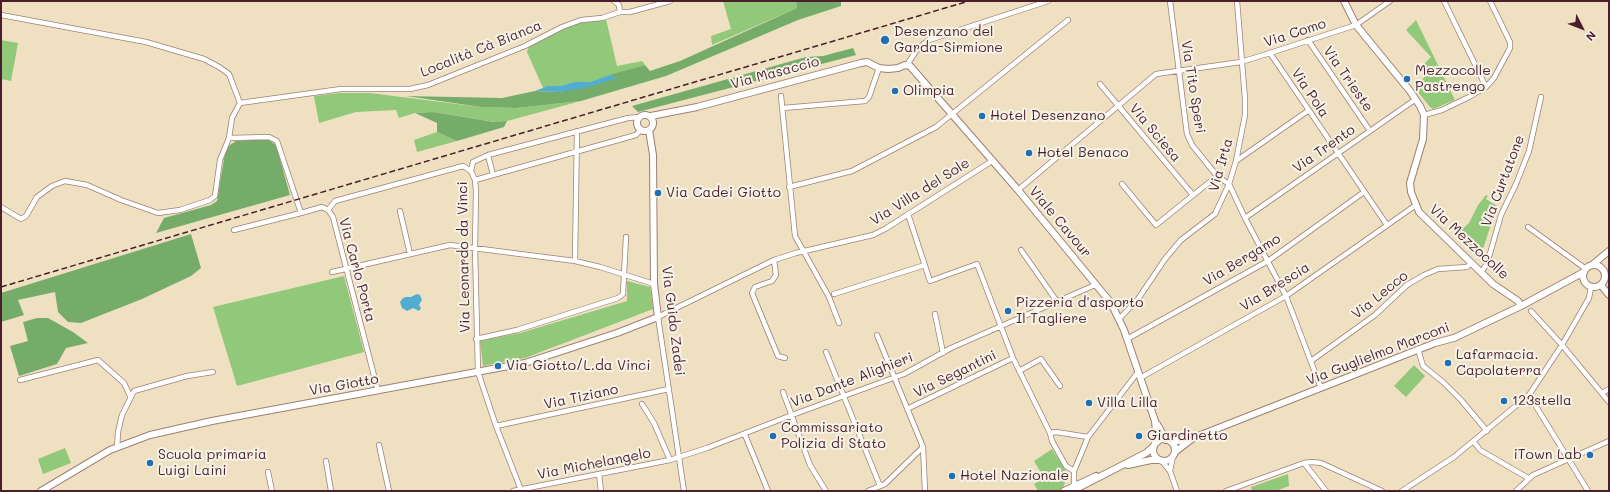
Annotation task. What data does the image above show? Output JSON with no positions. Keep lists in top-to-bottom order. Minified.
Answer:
{"streets":{"street":["Via Como","Località Cà Bianca","Via Masaccio","Via Trieste","Via Tito Speri","Via Pola","Via Sciesa","Via Trento","Via Irta","Via Curtatone","Via Villa del Sole","Viale Cavour","Via Mezzocolle","Via Leonardo da Vinci","Via Bergamo","Via Carlo Porta","Via Brescia","Via Lecco","Via Guido Zadei","Via Guglielmo Marconi","Via Segantini","Via Dante Alighieri","Via Giotto","Via Tiziano","Via Michelangelo"]},"crossings":[["Via Como","Via Trieste"],["Via Como","Via Tito Speri"],["Via Como","Via Pola"],["Via Como","Via Sciesa"],["Via Como","Via Irta"],["Via Como","Viale Cavour"],["Via Masaccio","Viale Cavour"],["Via Masaccio","Via Guido Zadei"],["Via Trieste","Via Trento"],["Via Tito Speri","Via Irta"],["Via Pola","Via Trento"],["Via Pola","Via Bergamo"],["Via Pola","Via Brescia"],["Via Irta","Viale Cavour"],["Via Curtatone","Via Mezzocolle"],["Via Villa del Sole","Viale Cavour"],["Via Villa del Sole","Via Guido Zadei"],["Via Villa del Sole","Via Giotto"],["Viale Cavour","Via Bergamo"],["Viale Cavour","Via Brescia"],["Viale Cavour","Via Guglielmo Marconi"],["Viale Cavour","Via Dante Alighieri"],["Via Mezzocolle","Via Brescia"],["Via Mezzocolle","Via Lecco"],["Via Mezzocolle","Via Guglielmo Marconi"],["Via Leonardo da Vinci","Via Carlo Porta"],["Via Leonardo da Vinci","Via Giotto"],["Via Leonardo da Vinci","Via Tiziano"],["Via Leonardo da Vinci","Via Michelangelo"],["Via Carlo Porta","Via Giotto"],["Via Guido Zadei","Via Dante Alighieri"],["Via Guido Zadei","Via Giotto"],["Via Guido Zadei","Via Tiziano"],["Via Guido Zadei","Via Michelangelo"],["Via Dante Alighieri","Via Michelangelo"]],"places":["Desenzano del Garda-Sirmione","Mezzocolle Pastrengo","Olimpia","Hotel Desenzano","Hotel Benaco","Via Cadei Giotto","Pizzeria d'asporto Il Tagliere","Lafarmacia. Capolaterra","Via Giotto/L.da Vinci","123stella","Villa Lilla","Commissariato Polizia di Stato","Giardinetto","iTown Lab","Scuola primaria Luigi Laini","Hotel Nazionale"],"north":"bottom right"}
